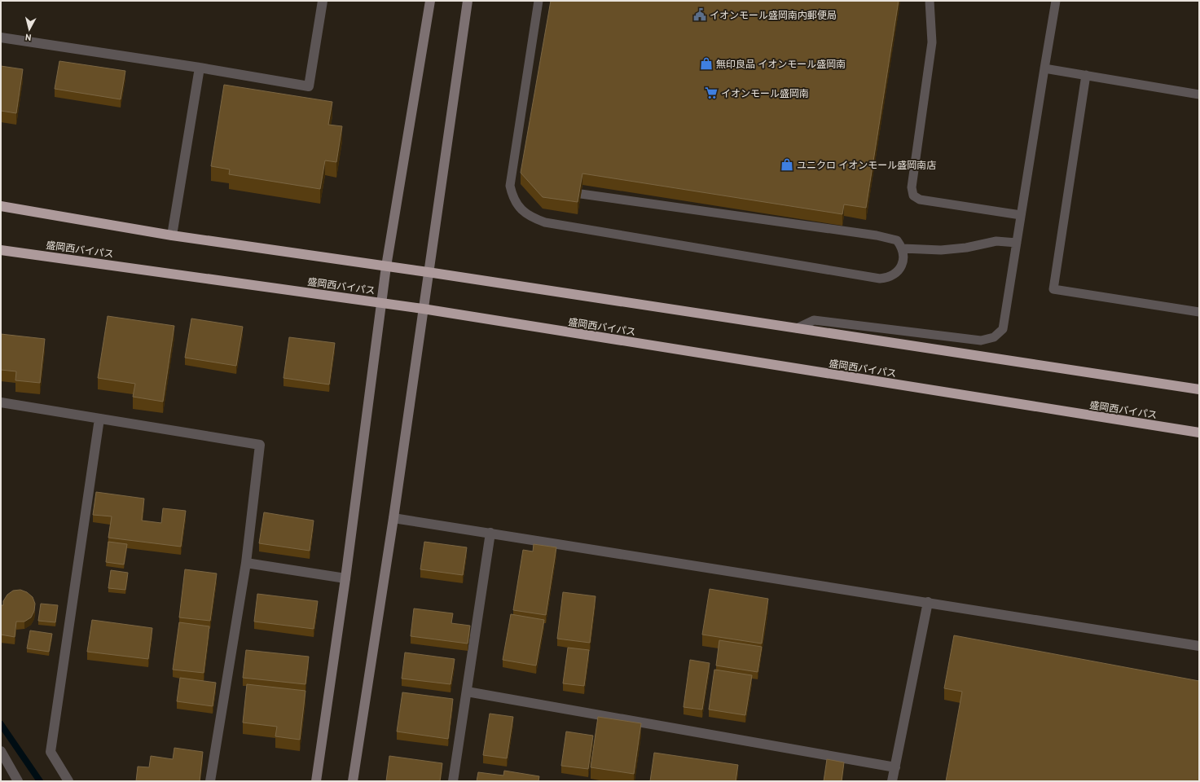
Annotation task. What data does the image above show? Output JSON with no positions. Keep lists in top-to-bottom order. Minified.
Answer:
{"streets":{"highway":["盛岡西バイパス"]},"places":{"public building":["イオンモール盛岡南内郵便局"],"shop":["無印良品 イオンモール盛岡南","ユニクロ イオンモール盛岡南店"],"supermarket":["イオンモール盛岡南"]},"north":"bottom"}
